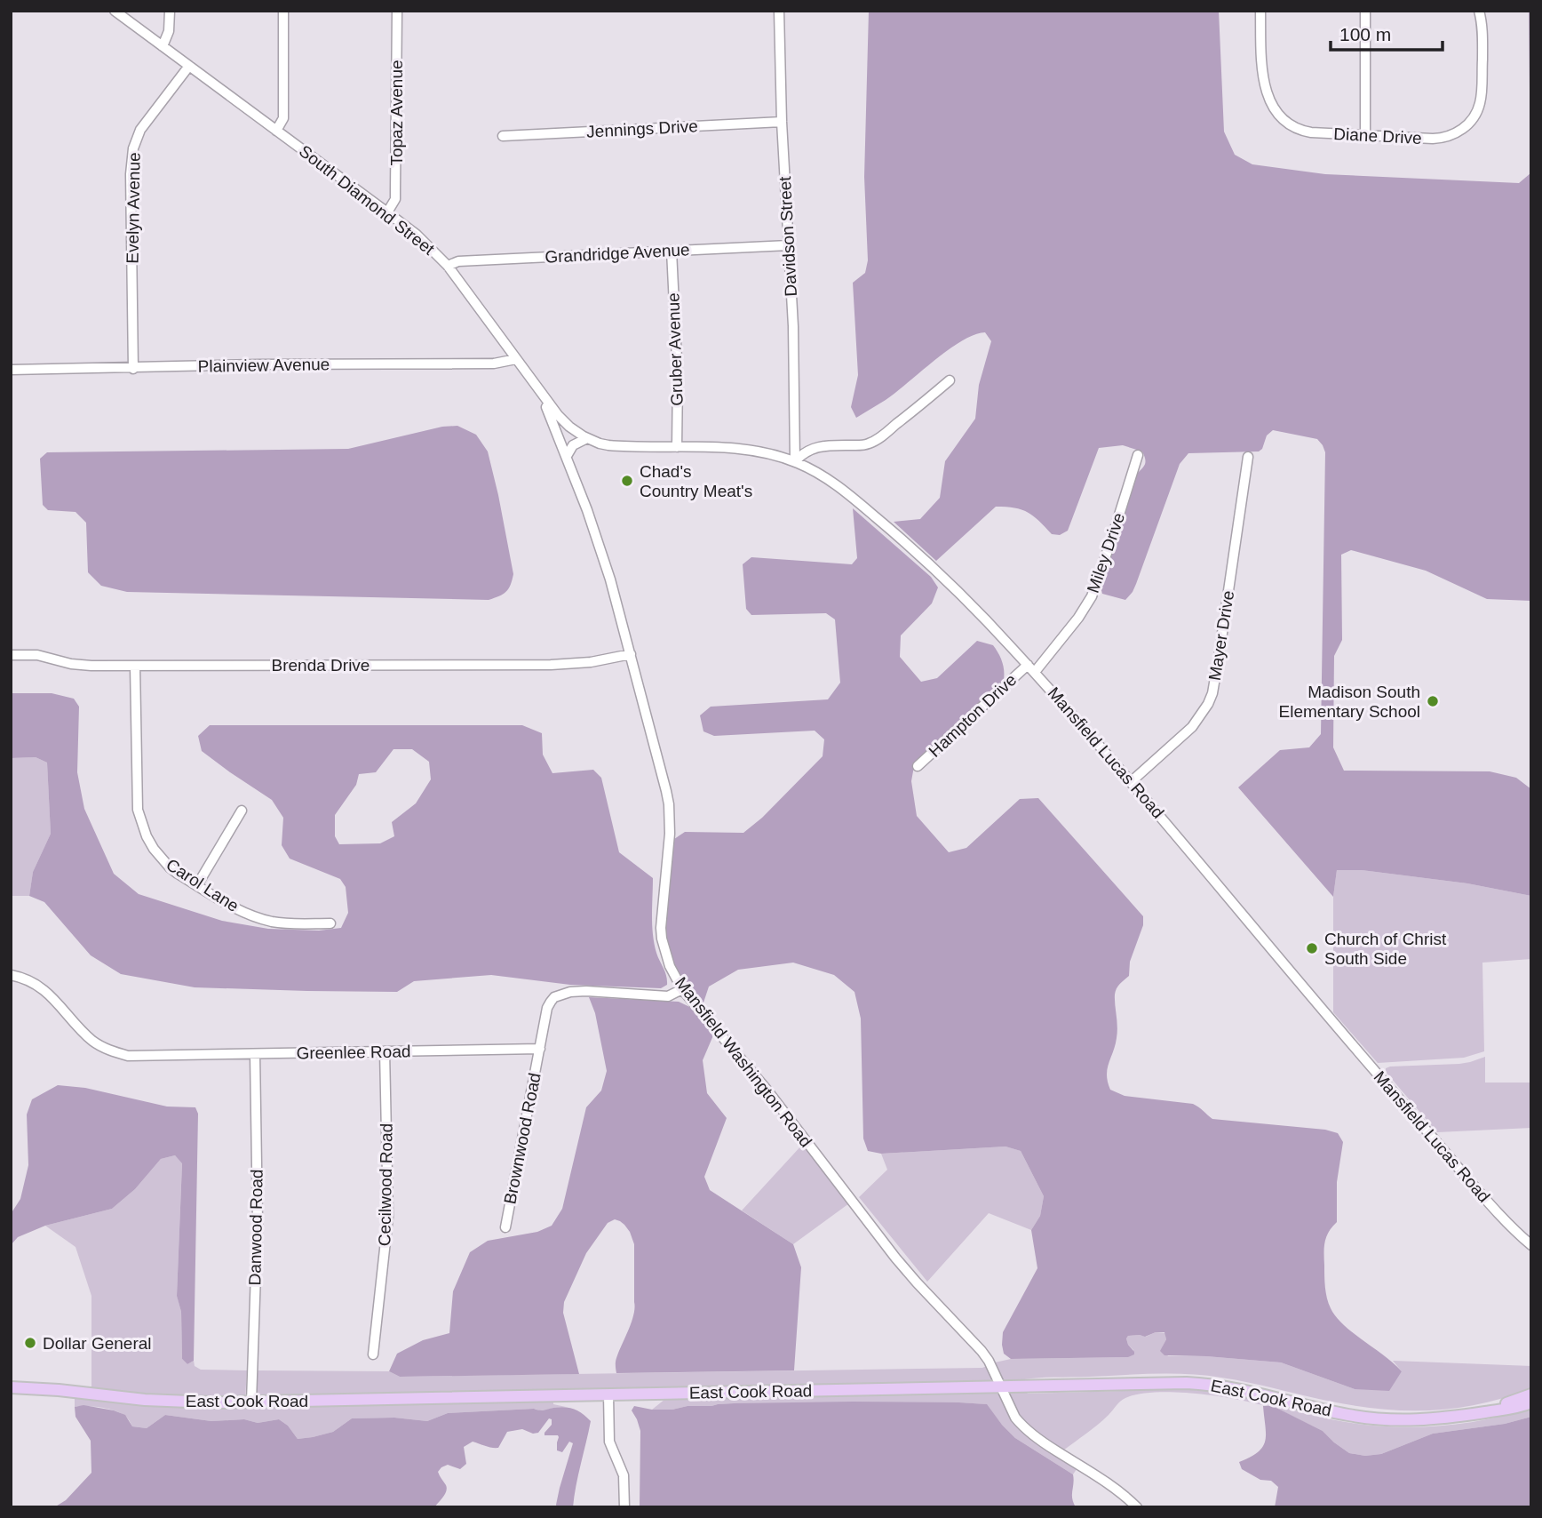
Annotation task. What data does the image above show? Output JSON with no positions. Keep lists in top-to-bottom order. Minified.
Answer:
{"streets":{"main road":["East Cook Road"],"street":["Topaz Avenue","Jennings Drive","Diane Drive","South Diamond Street","Evelyn Avenue","Davidson Street","Grandridge Avenue","Gruber Avenue","Plainview Avenue","Miley Drive","Mayer Drive","Brenda Drive","Hampton Drive","Mansfield Lucas Road","Carol Lane","Greenlee Road","Mansfield Washington Road","Brownwood Road","Cecilwood Road","Danwood Road"]},"crossings":[["Topaz Avenue","South Diamond Street"],["Jennings Drive","Davidson Street"],["South Diamond Street","Evelyn Avenue"],["South Diamond Street","Grandridge Avenue"],["South Diamond Street","Plainview Avenue"],["South Diamond Street","Mansfield Lucas Road"],["South Diamond Street","Mansfield Washington Road"],["Evelyn Avenue","Plainview Avenue"],["Davidson Street","Grandridge Avenue"],["Davidson Street","Mansfield Lucas Road"],["Grandridge Avenue","Gruber Avenue"],["Gruber Avenue","Mansfield Lucas Road"],["Miley Drive","Mansfield Lucas Road"],["Mayer Drive","Mansfield Lucas Road"],["Brenda Drive","Carol Lane"],["Brenda Drive","Mansfield Washington Road"],["Hampton Drive","Mansfield Lucas Road"],["Greenlee Road","Brownwood Road"],["Greenlee Road","Cecilwood Road"],["Greenlee Road","Danwood Road"],["Mansfield Washington Road","East Cook Road"],["Danwood Road","East Cook Road"]],"places":["Chad's Country Meat's","Madison South Elementary School","Church of Christ South Side","Dollar General"],"scale_bar":"100 m"}
